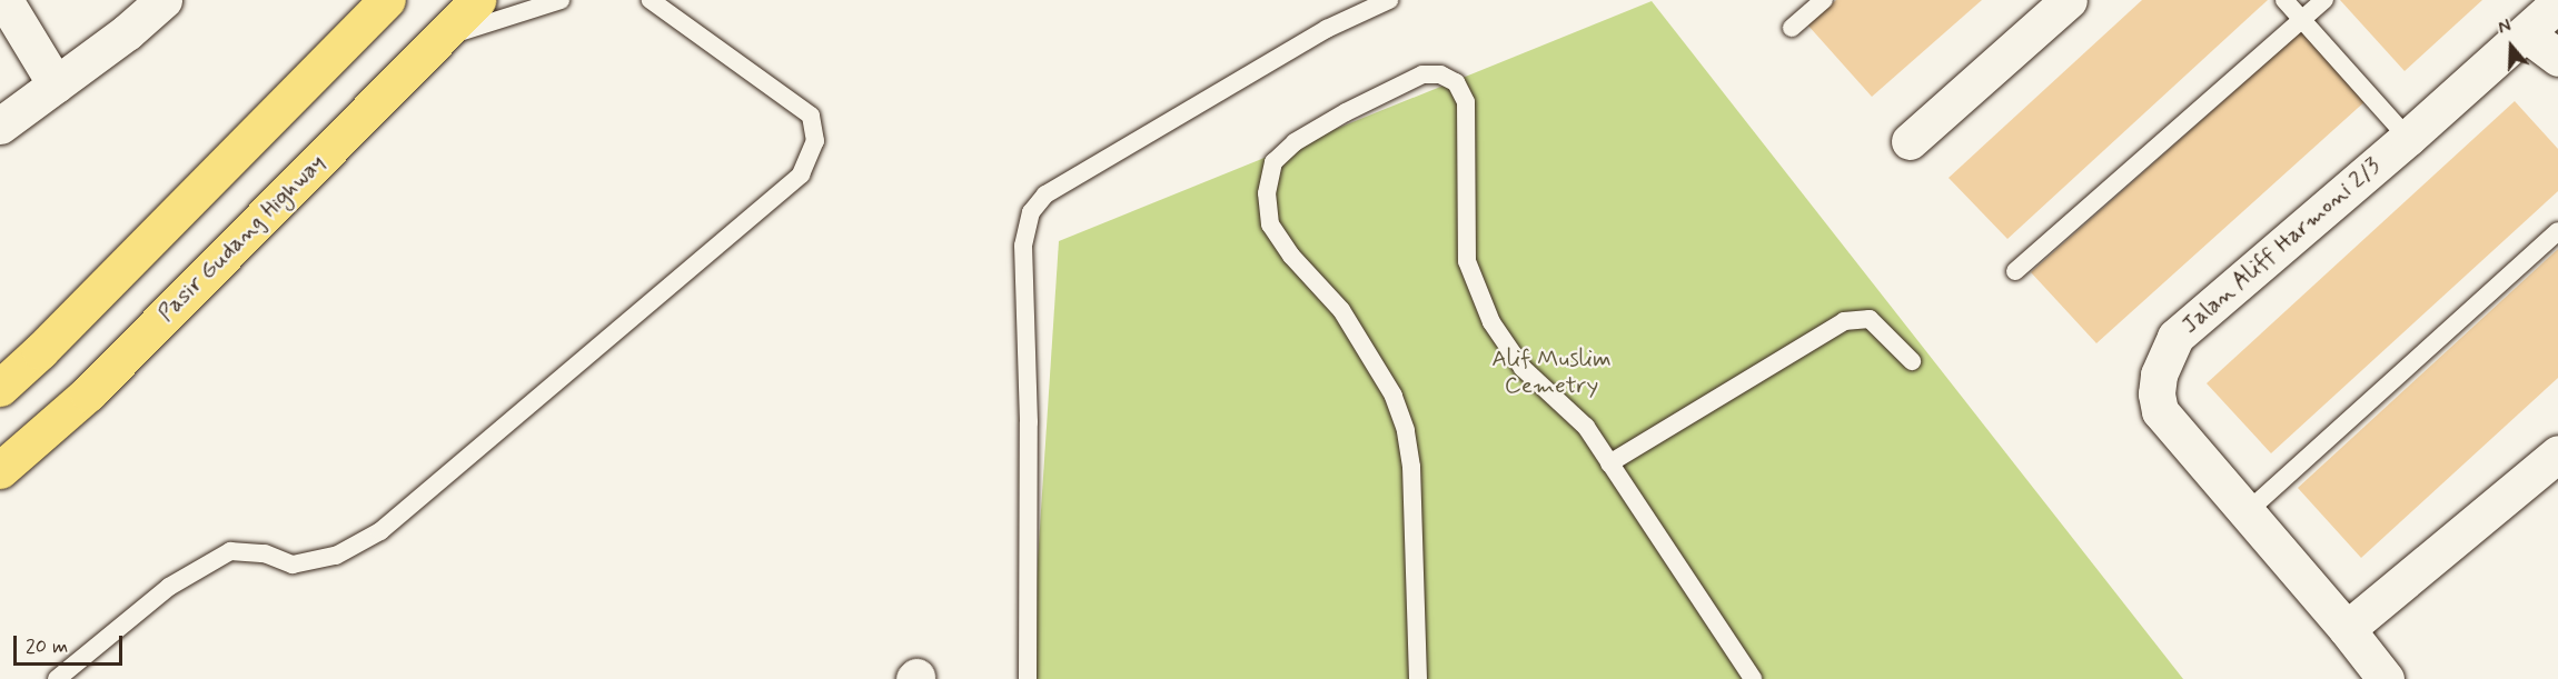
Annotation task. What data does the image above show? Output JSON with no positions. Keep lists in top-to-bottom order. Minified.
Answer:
{"streets":{"highway":["Pasir Gudang Highway"],"street":["Jalan Aliff Harmoni 2/3"]},"parks":["Alif Muslim Cemetry"],"scale_bar":"20 m","north":"top"}
